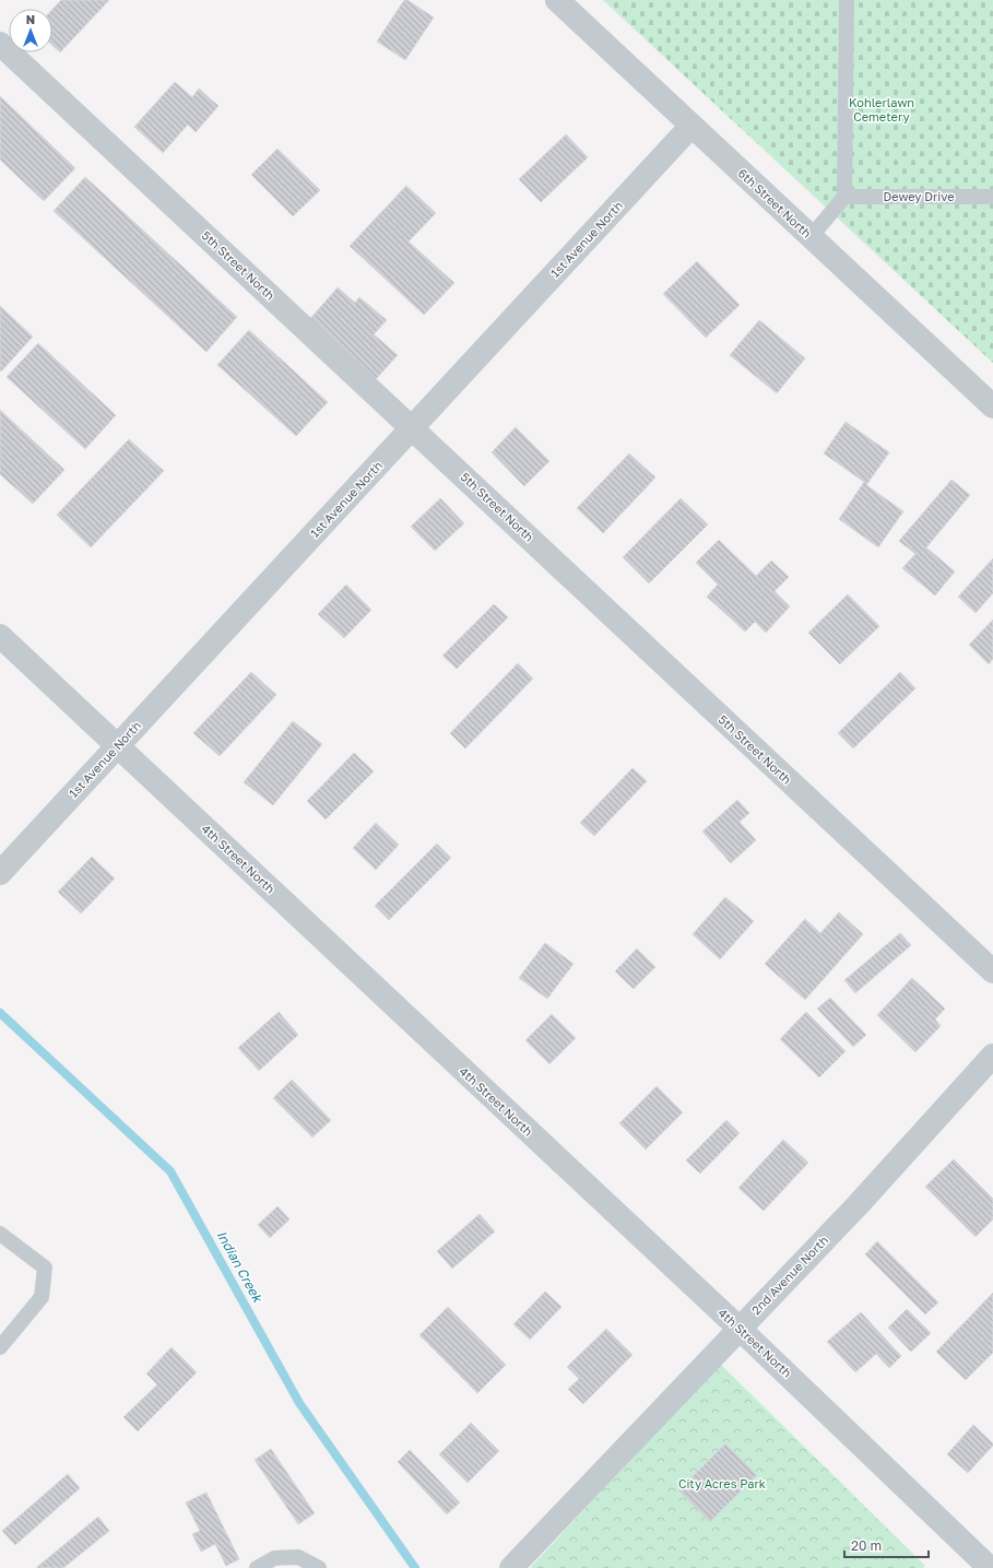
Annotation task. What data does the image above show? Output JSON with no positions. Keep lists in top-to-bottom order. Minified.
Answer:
{"streets":{"street":["6th Street North","1st Avenue North","5th Street North","4th Street North","2nd Avenue North"],"lane":["Dewey Drive"]},"crossings":[["6th Street North","1st Avenue North"],["1st Avenue North","5th Street North"],["1st Avenue North","4th Street North"],["4th Street North","2nd Avenue North"]],"water":["Indian Creek"],"parks":["Kohlerlawn Cemetery","City Acres Park"],"scale_bar":"20 m","north":"top"}
